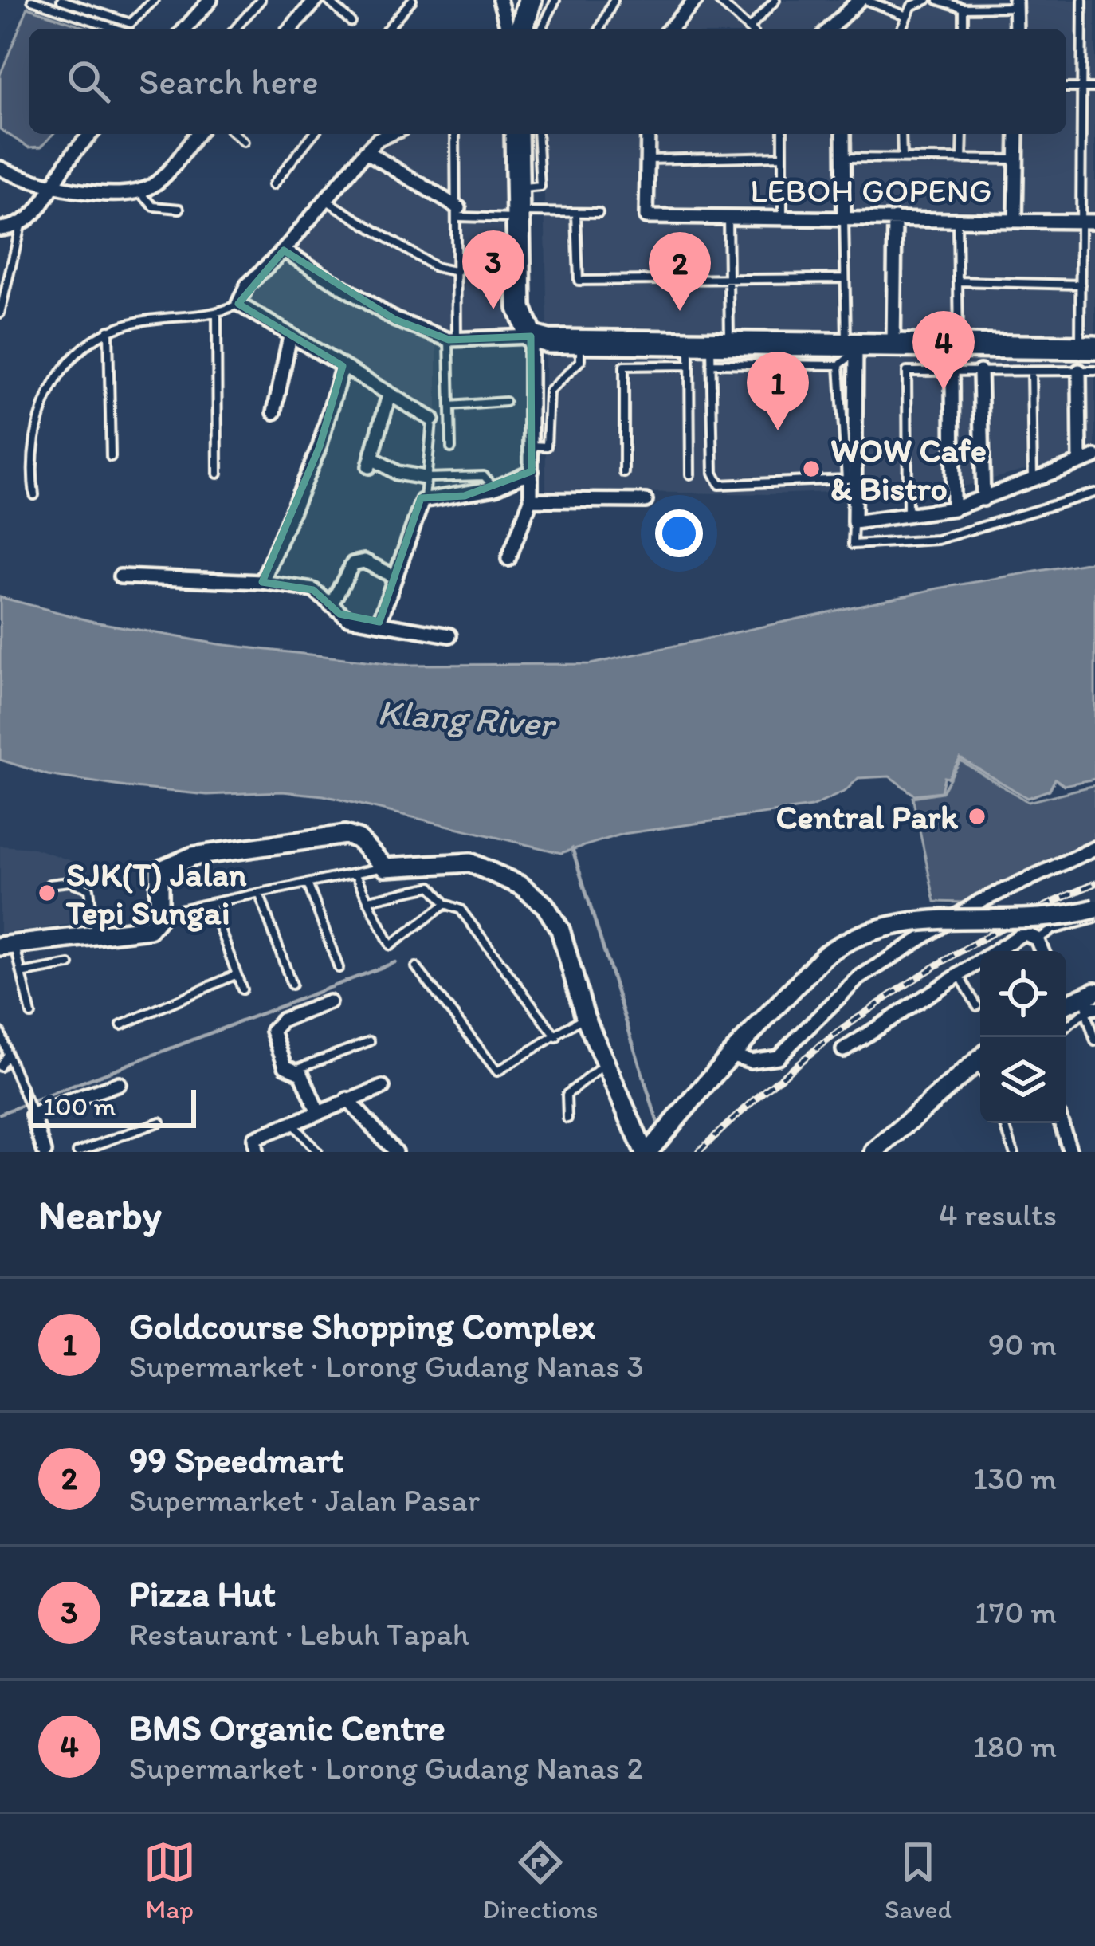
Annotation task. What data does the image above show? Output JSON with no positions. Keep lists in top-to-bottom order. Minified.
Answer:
{"streets":{"street":["LEBOH GOPENG"]},"water":["Klang River"],"places":["WOW Cafe & Bistro","Central Park","SJK(T) Jalan Tepi Sungai"],"scale_bar":"100 m","page":{"search":"Search here","pins":["3","2","4","1"],"scale":"100 m","heading":["Nearby","4 results"],"list":[{"mark":"1","name":"Goldcourse Shopping Complex","note":"Supermarket · Lorong Gudang Nanas 3","value":"90 m"},{"mark":"2","name":"99 Speedmart","note":"Supermarket · Jalan Pasar","value":"130 m"},{"mark":"3","name":"Pizza Hut","note":"Restaurant · Lebuh Tapah","value":"170 m"},{"mark":"4","name":"BMS Organic Centre","note":"Supermarket · Lorong Gudang Nanas 2","value":"180 m"}],"nav":["Map","Directions","Saved"]}}
